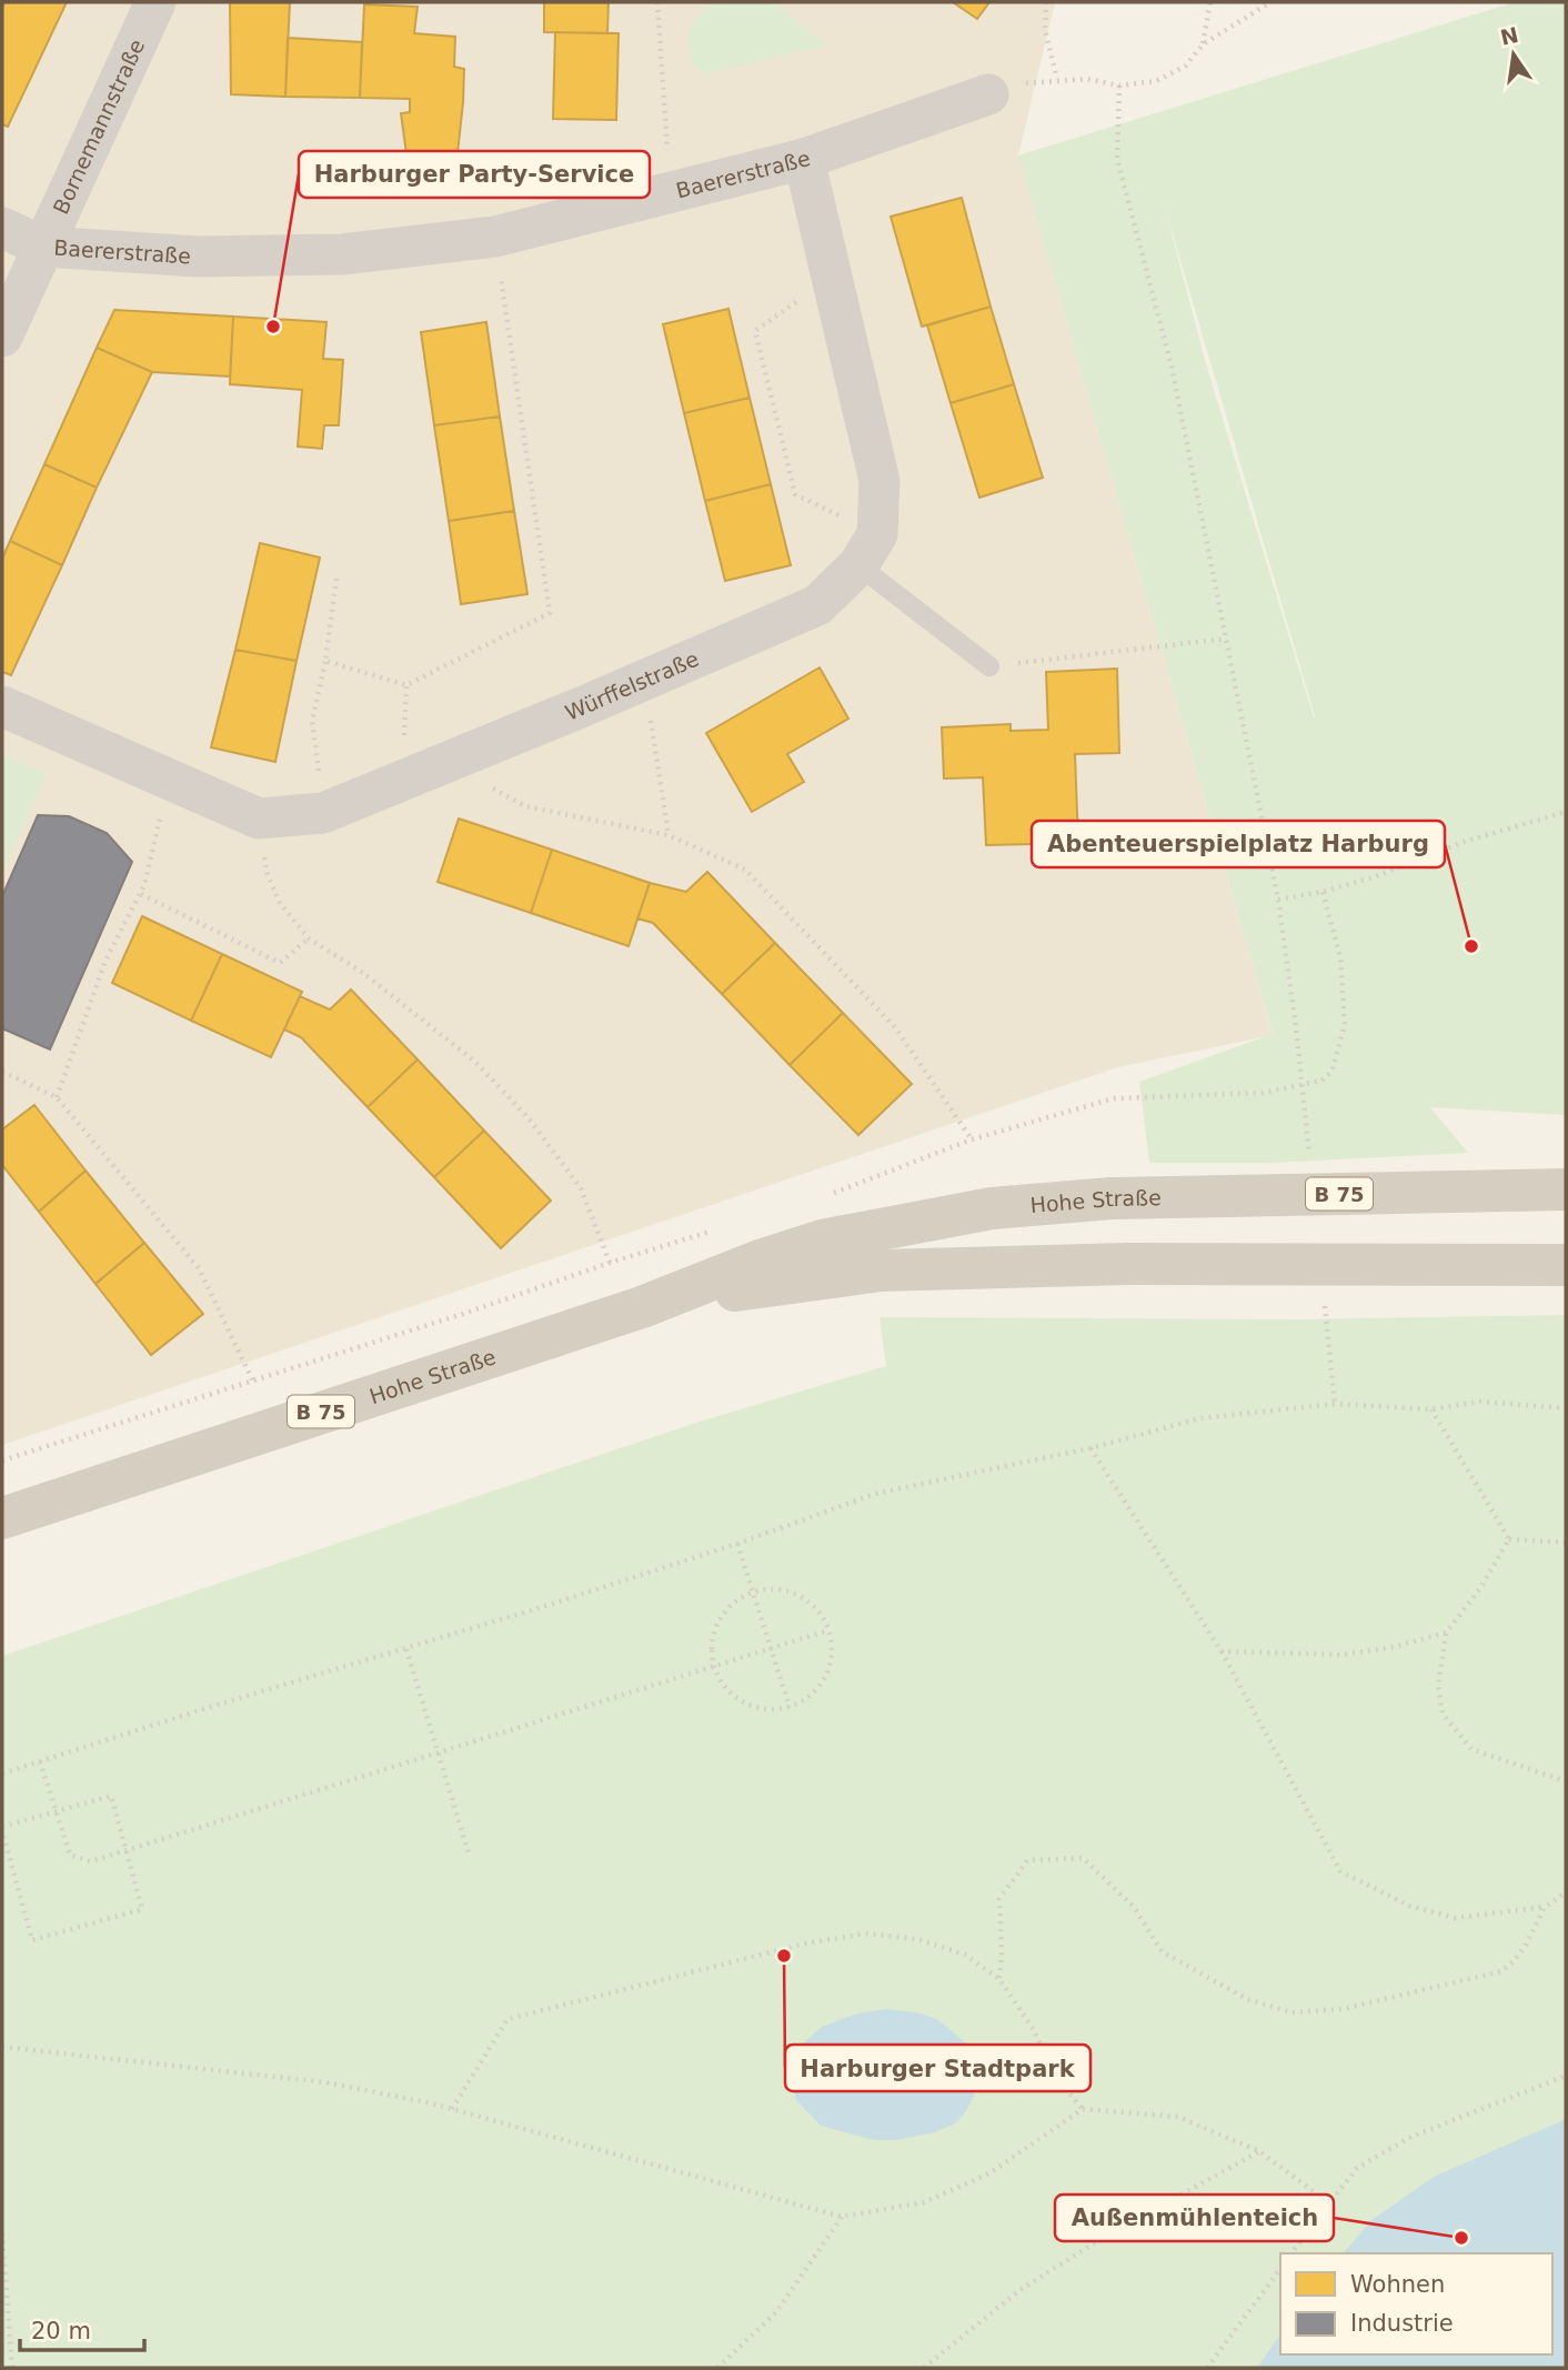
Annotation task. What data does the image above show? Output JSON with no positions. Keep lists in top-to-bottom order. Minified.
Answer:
{"streets":{"main road":["B 75","Hohe Straße"],"street":["Bornemannstraße","Baererstraße","Würffelstraße"]},"crossings":[["Bornemannstraße","Baererstraße"]],"places":["Harburger Party-Service","Abenteuerspielplatz Harburg","Harburger Stadtpark","Außenmühlenteich"],"legend":["Wohnen","Industrie"],"scale_bar":"20 m","north":"top"}
